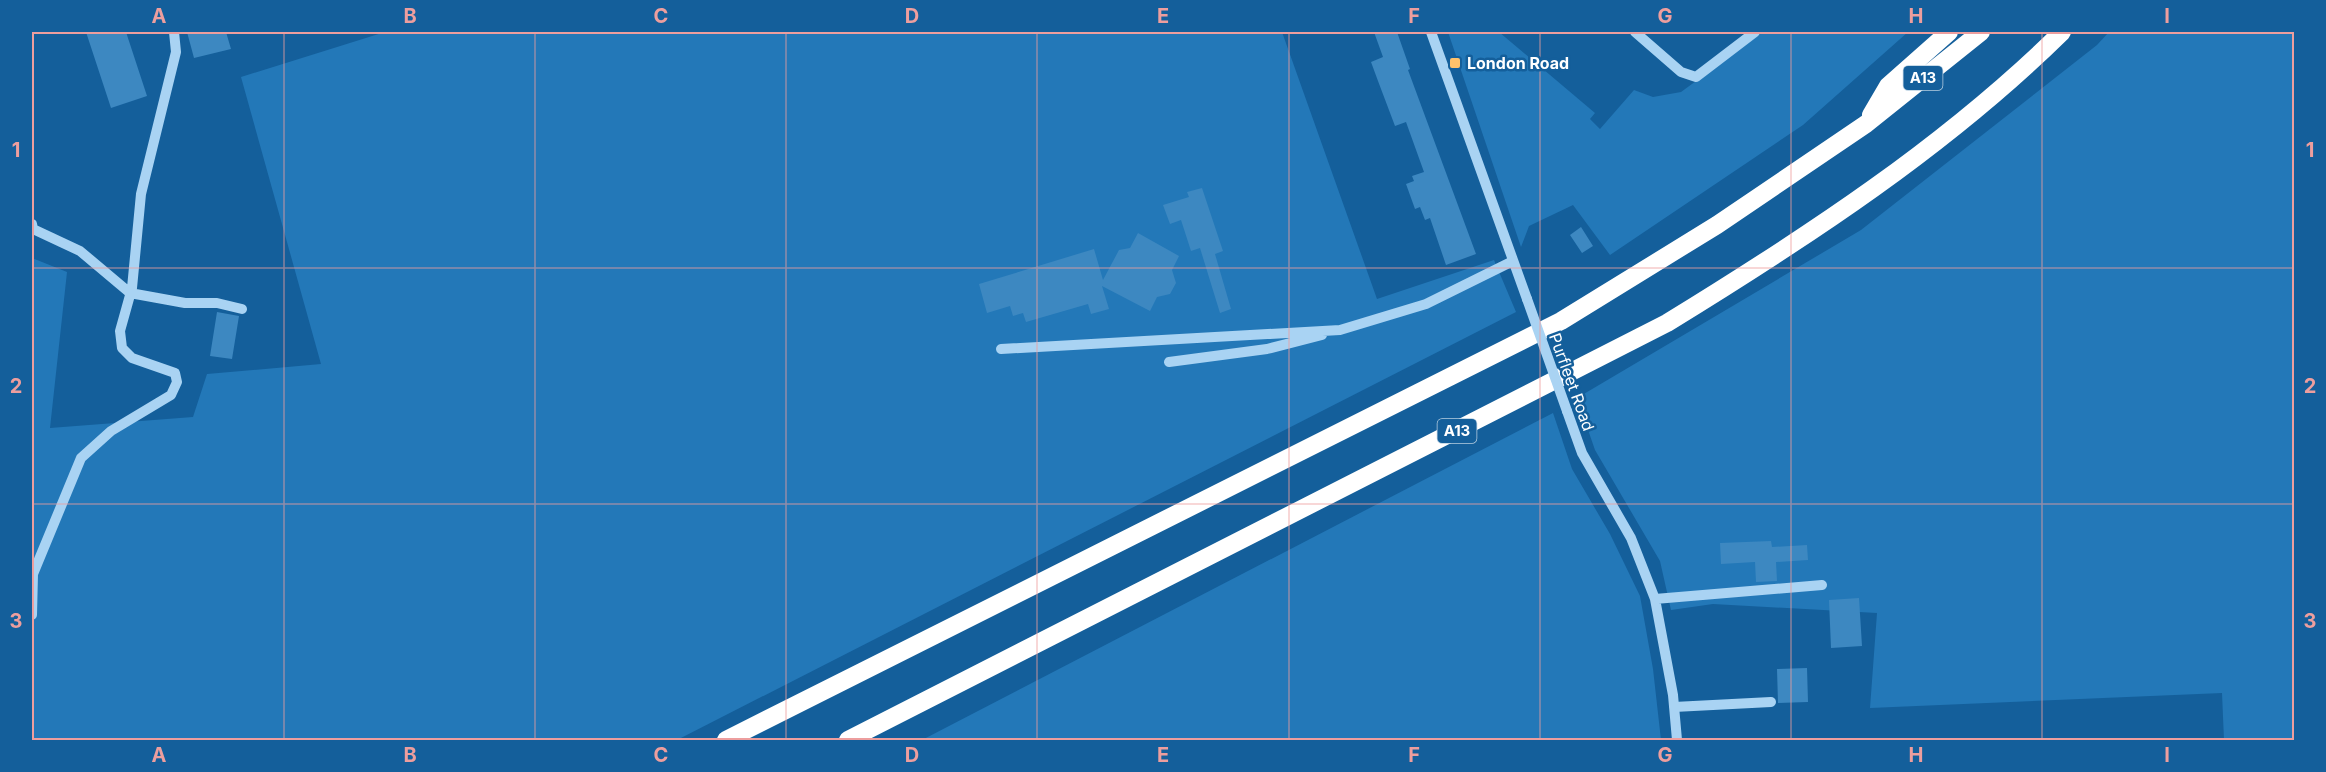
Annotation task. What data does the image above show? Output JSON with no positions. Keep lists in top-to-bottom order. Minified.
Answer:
{"streets":{"highway":["A13"],"street":["Purfleet Road"]},"places":{"transit":["London Road"]},"grid":{"columns":["A","B","C","D","E","F","G","H","I"],"rows":["1","2","3"]}}
